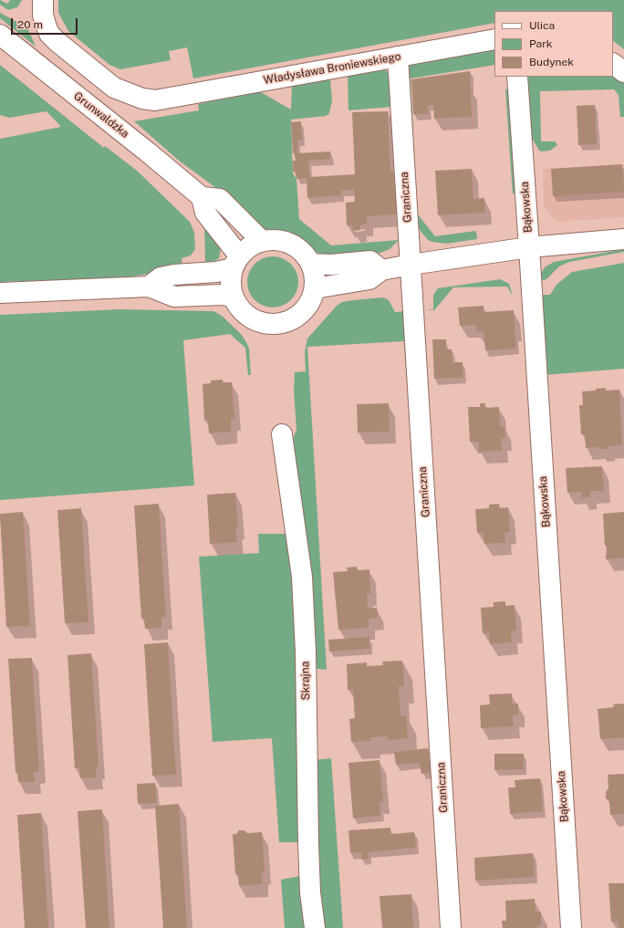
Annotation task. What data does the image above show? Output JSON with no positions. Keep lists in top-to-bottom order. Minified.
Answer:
{"streets":{"street":["Władysława Broniewskiego","Grunwaldzka","Graniczna","Bąkowska","Skrajna"]},"crossings":[["Władysława Broniewskiego","Graniczna"]],"legend":["Ulica","Park","Budynek"],"scale_bar":"20 m"}
